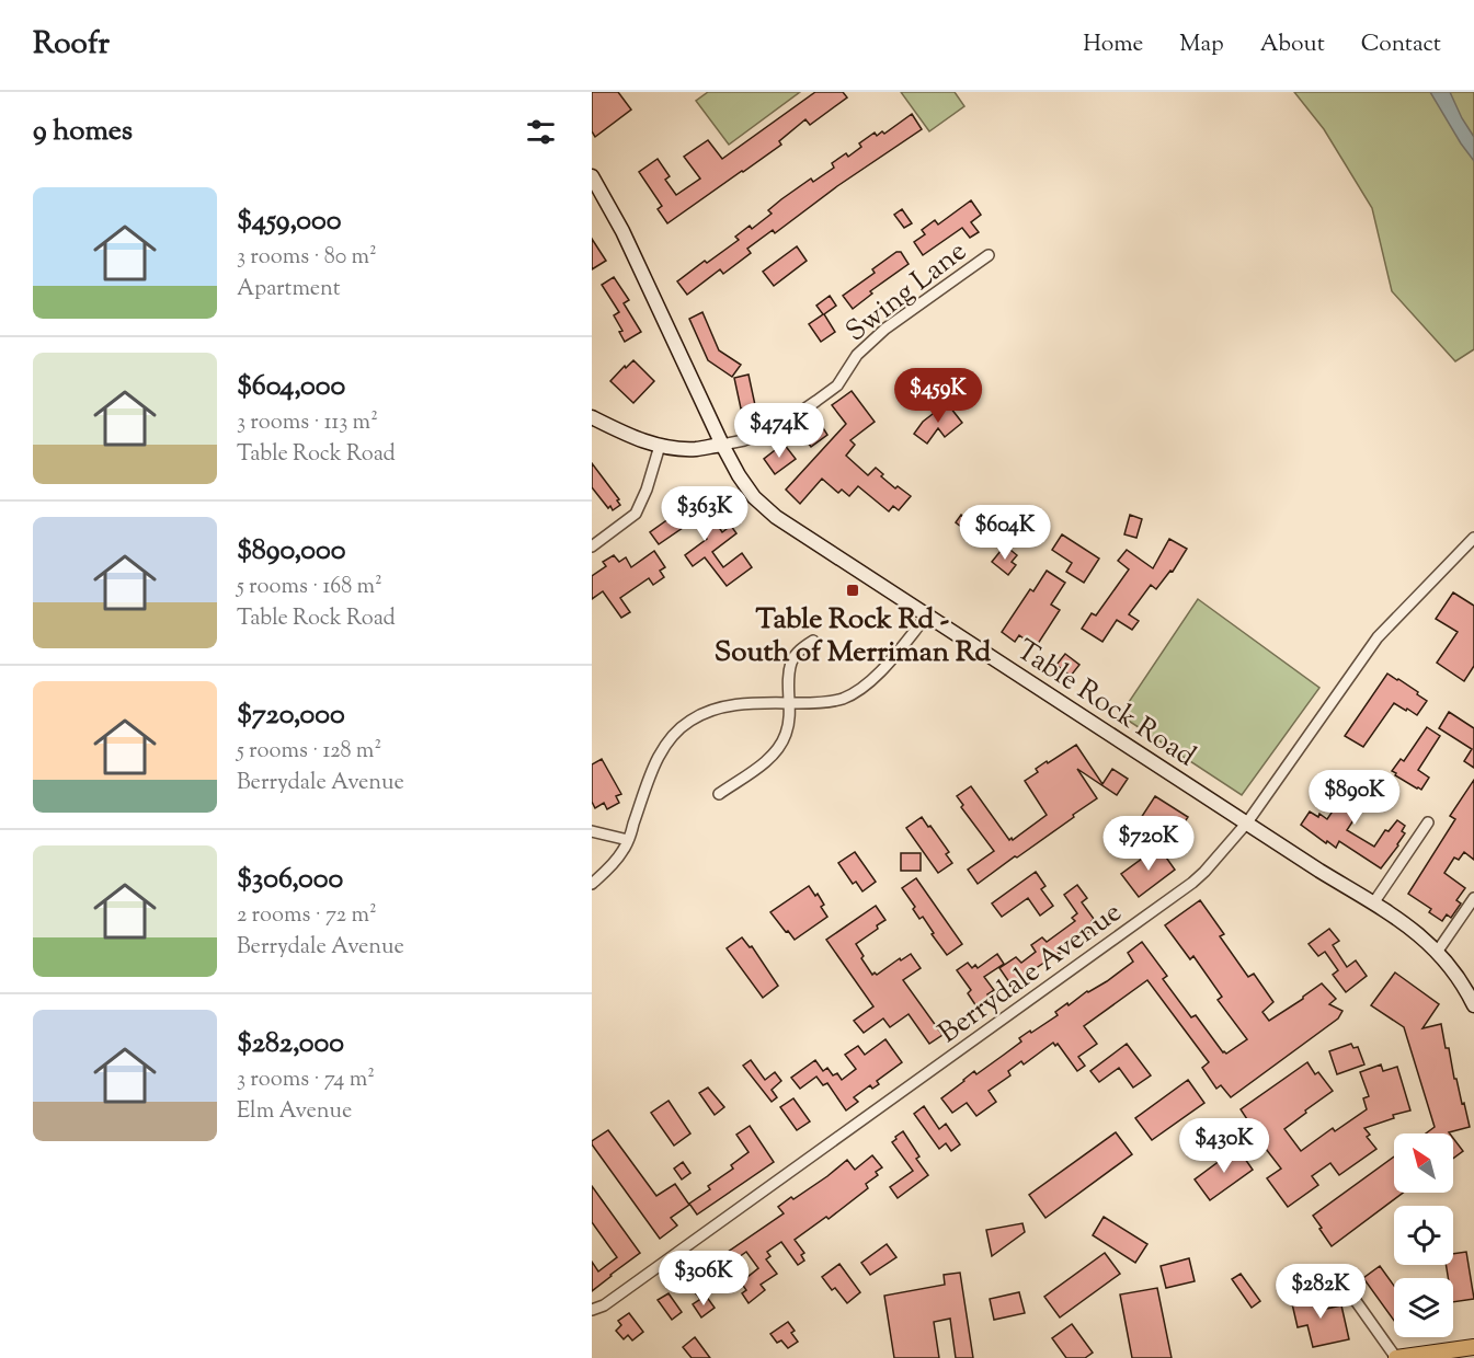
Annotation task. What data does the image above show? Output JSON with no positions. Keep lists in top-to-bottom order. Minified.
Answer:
{"streets":{"main road":["Table Rock Road"],"street":["Swing Lane","Berrydale Avenue"]},"crossings":[["Swing Lane","Table Rock Road"],["Table Rock Road","Berrydale Avenue"]],"places":{"transit":["Table Rock Rd - South of Merriman Rd"]},"north":"top left","page":{"header":"Roofr","nav":["Home","Map","About","Contact"],"heading":"9 homes","list":[{"name":"$459,000","note":"3 rooms · 80 m² · Apartment"},{"name":"$604,000","note":"3 rooms · 113 m² · Table Rock Road"},{"name":"$890,000","note":"5 rooms · 168 m² · Table Rock Road"},{"name":"$720,000","note":"5 rooms · 128 m² · Berrydale Avenue"},{"name":"$306,000","note":"2 rooms · 72 m² · Berrydale Avenue"},{"name":"$282,000","note":"3 rooms · 74 m² · Elm Avenue"}],"price":["$459K","$474K","$363K","$604K","$890K","$720K","$430K","$306K","$282K"]}}
